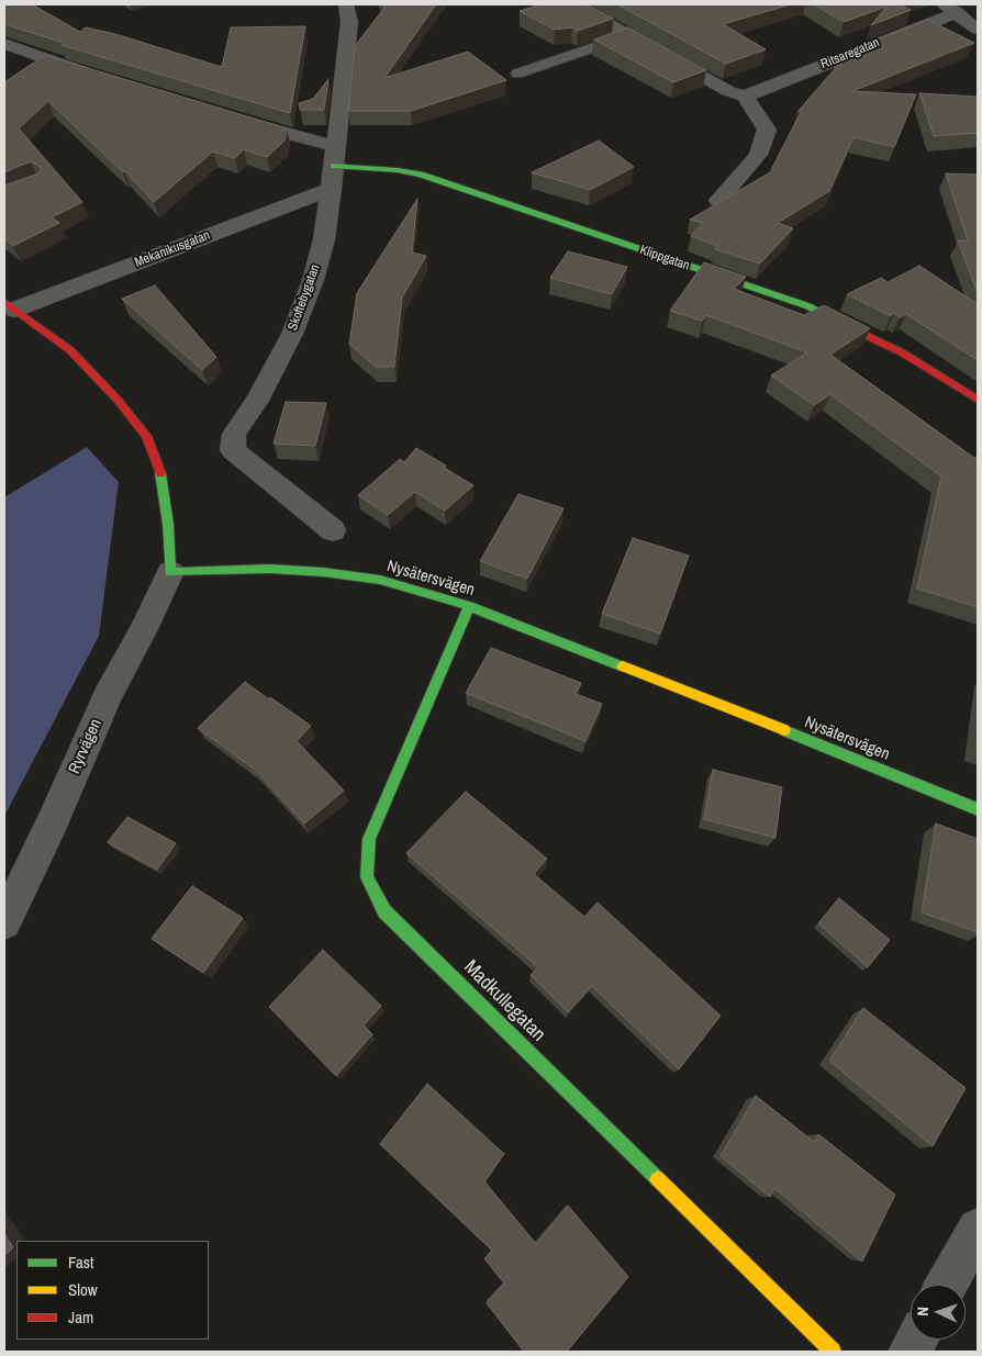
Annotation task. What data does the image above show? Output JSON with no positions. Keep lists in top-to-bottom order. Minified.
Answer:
{"streets":{"street":["Ritsaregatan","Mekanikusgatan","Klippgatan","Skoftebygatan","Nysätersvägen","Ryrvägen","Madkullegatan"]},"crossings":[["Mekanikusgatan","Skoftebygatan"],["Klippgatan","Skoftebygatan"],["Nysätersvägen","Ryrvägen"],["Nysätersvägen","Madkullegatan"]],"legend":["Fast","Slow","Jam"],"north":"left"}
